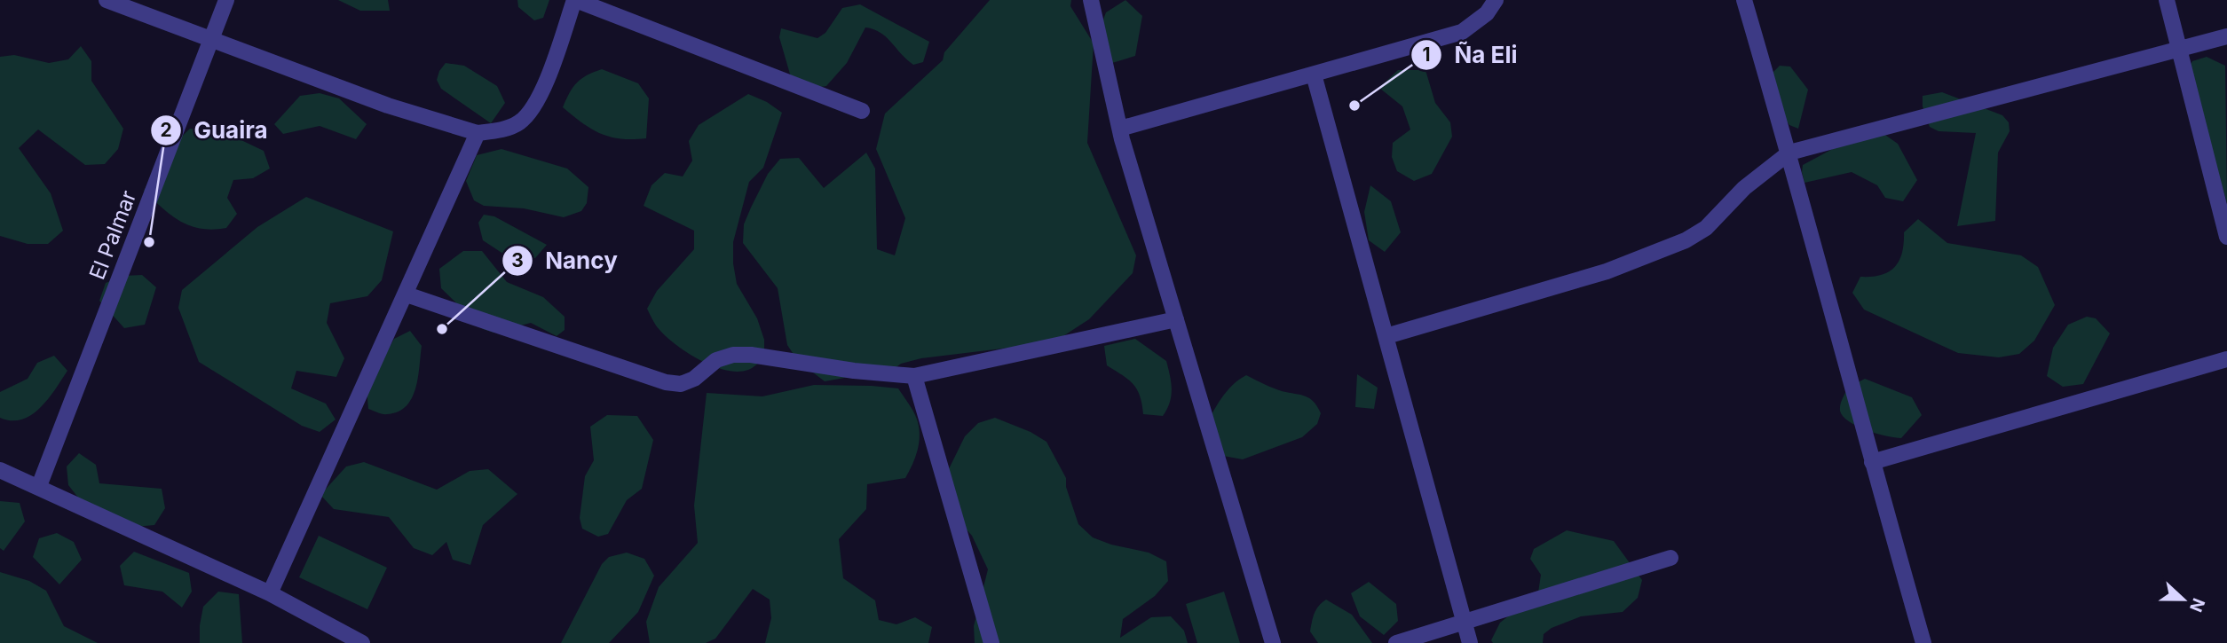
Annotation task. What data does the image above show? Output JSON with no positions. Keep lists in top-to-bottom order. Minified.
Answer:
{"streets":{"street":["El Palmar"]},"places":["Ña Eli","Guaira","Nancy"],"north":"right"}
